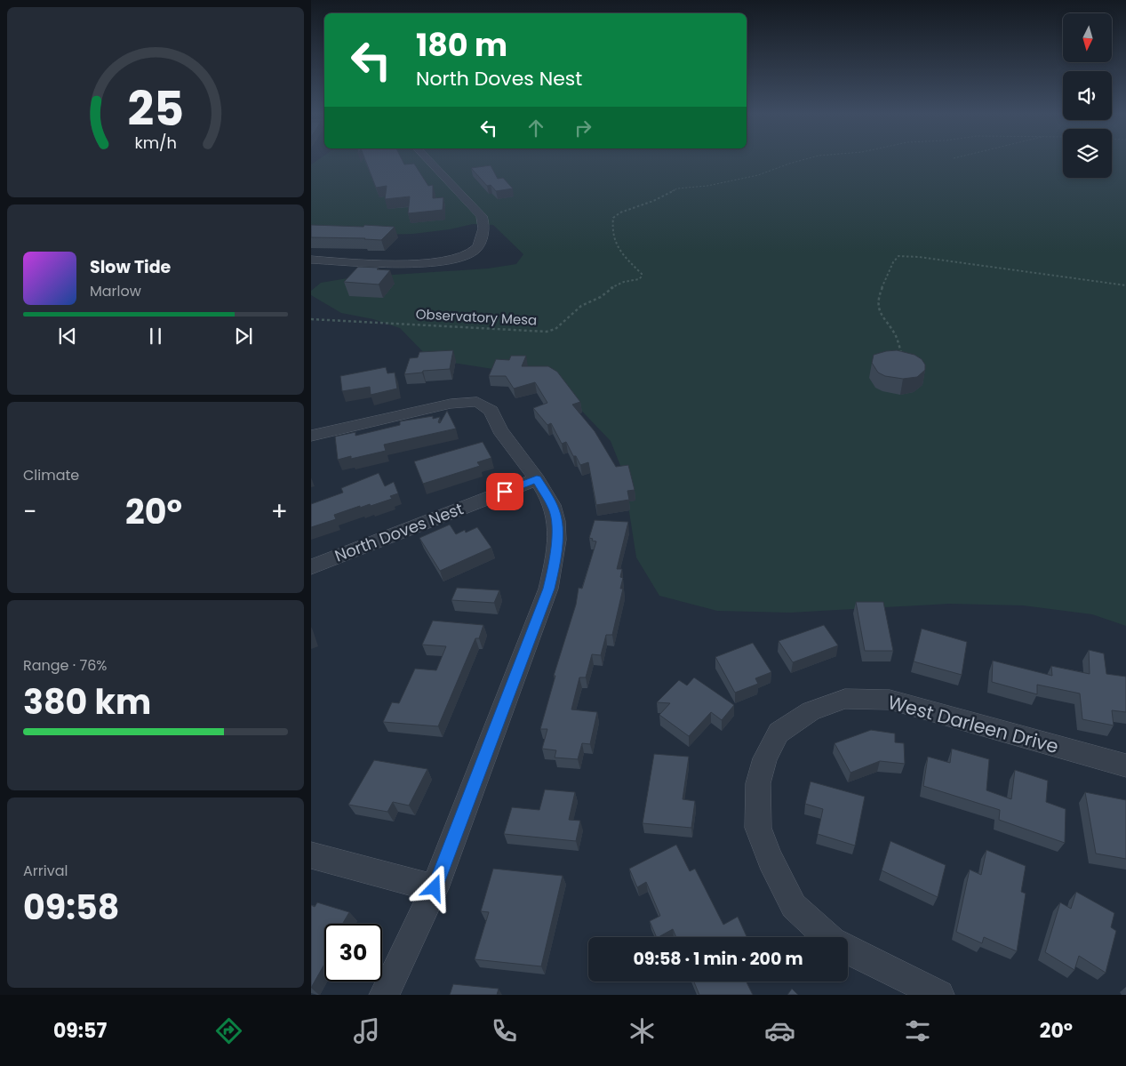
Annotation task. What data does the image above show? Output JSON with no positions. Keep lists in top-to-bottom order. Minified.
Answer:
{"streets":{"street":["North Doves Nest","West Darleen Drive"],"path":["Observatory Mesa"]},"north":"bottom","page":{"turn":["180 m","North Doves Nest"],"song":["Slow Tide","Marlow"],"tile":["Climate",["Range · 76%","380 km"],["Arrival","09:58"]],"heat":["−","20°","+"],"limit":"30","trip":"09:58 · 1 min · 200 m","tabs":["09:57","20°"],"gauge":["25","km/h"]}}
